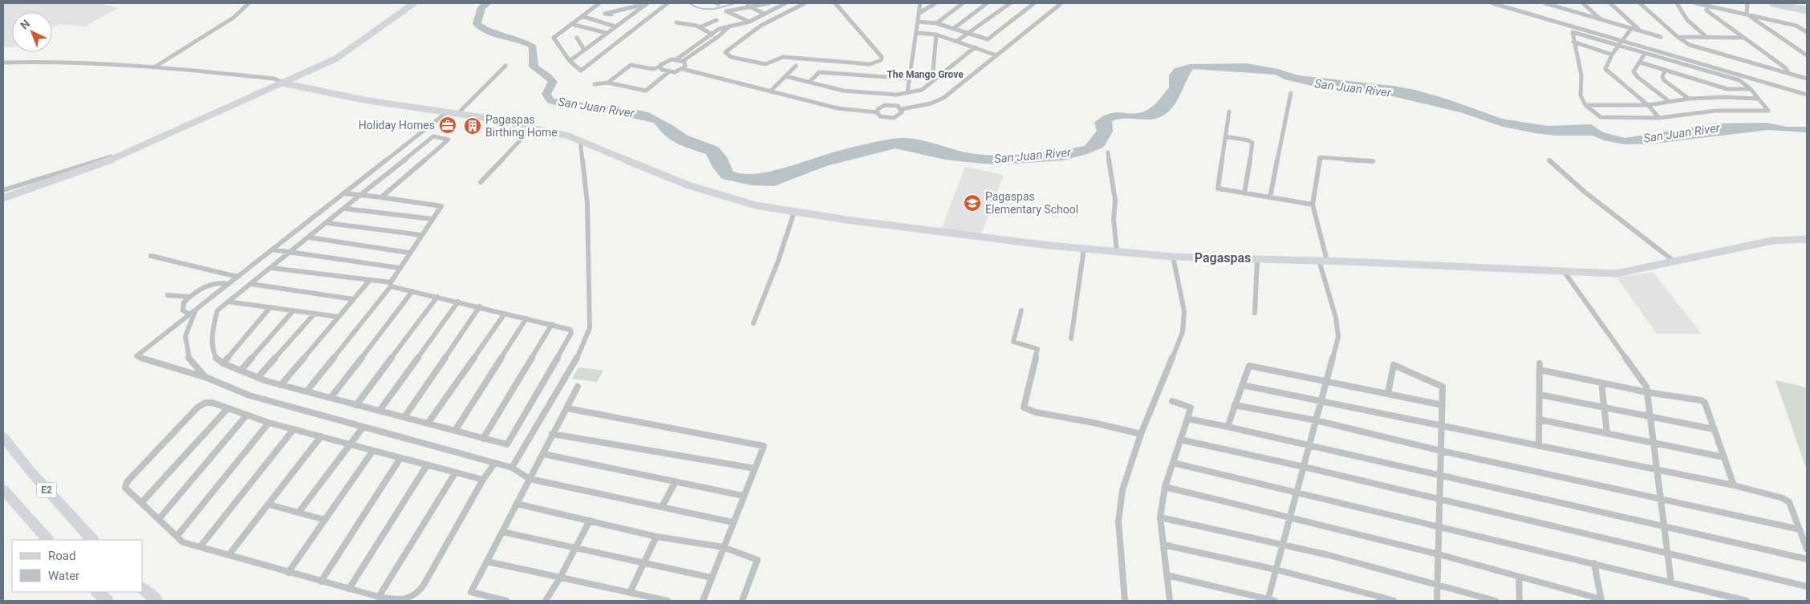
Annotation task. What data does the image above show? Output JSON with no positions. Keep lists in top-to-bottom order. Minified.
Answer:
{"streets":{"highway":["E2"]},"districts":["The Mango Grove","Pagaspas"],"water":["San Juan River"],"places":{"office":["Holiday Homes"],"building":["Pagaspas Birthing Home"],"school or university":["Pagaspas Elementary School"]},"legend":["Road","Water"],"north":"top left"}
